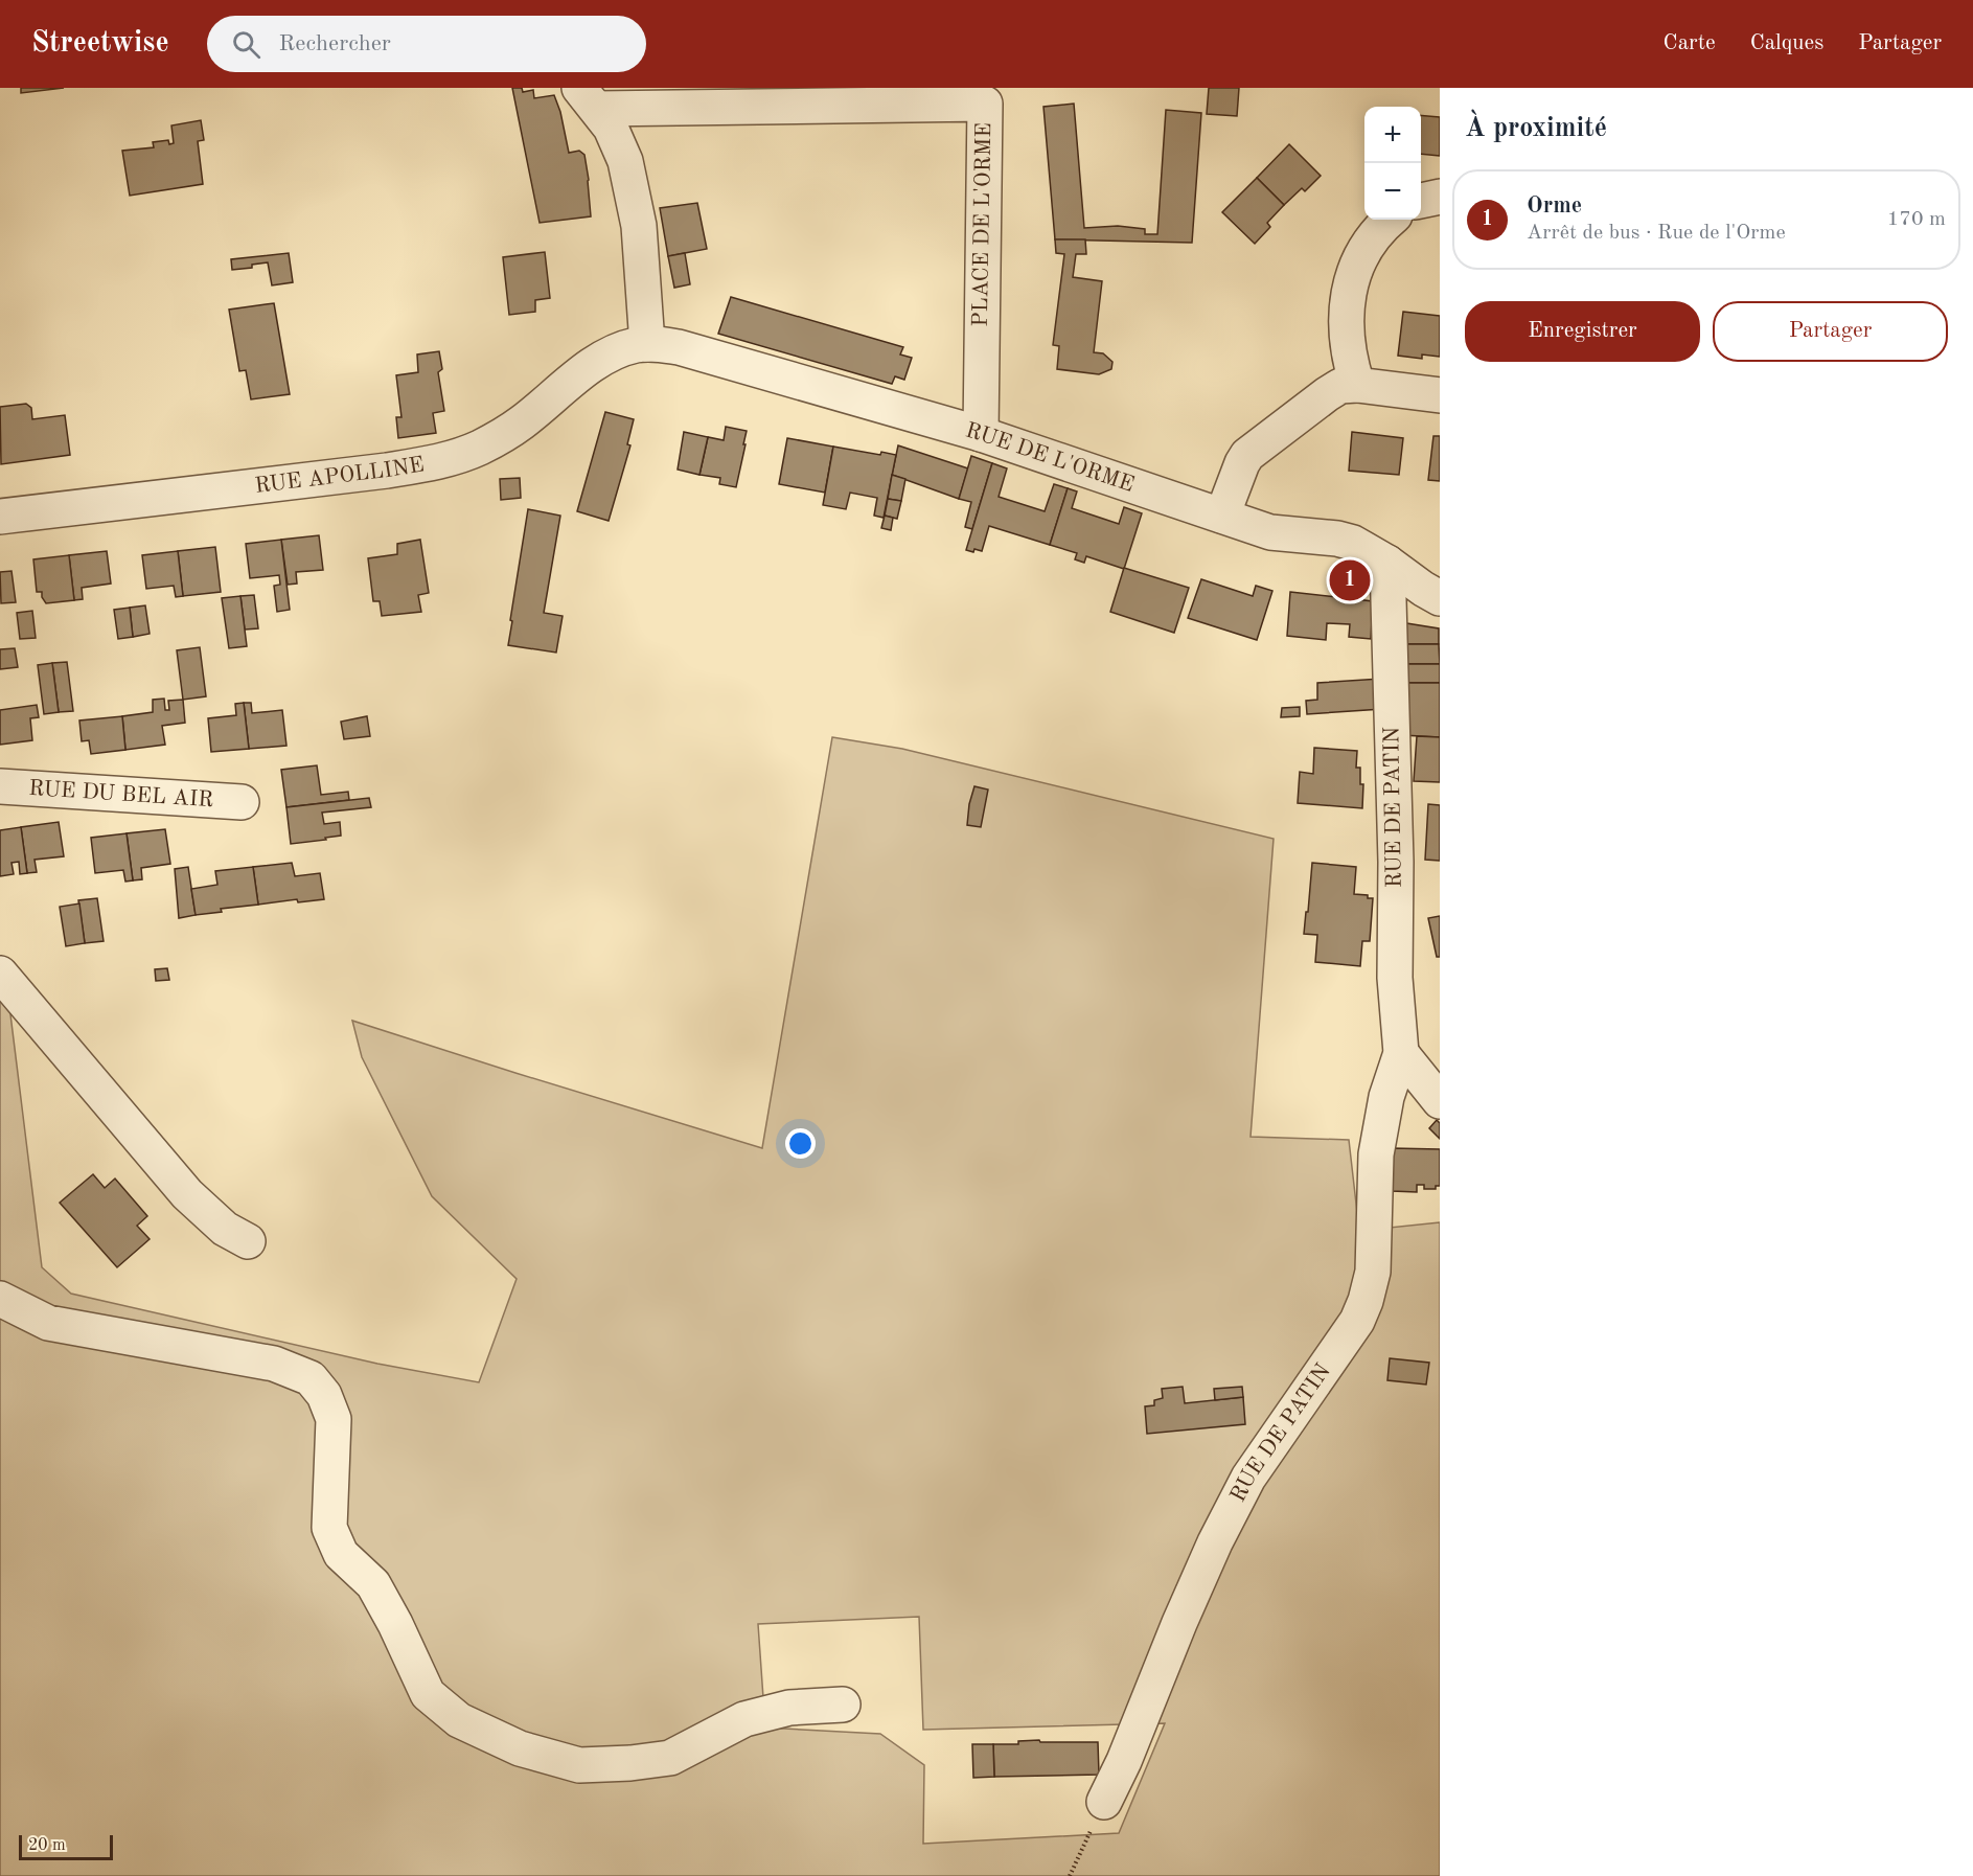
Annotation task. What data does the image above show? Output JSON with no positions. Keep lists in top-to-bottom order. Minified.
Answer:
{"streets":{"street":["PLACE DE L'ORME","RUE DE L'ORME","RUE APOLLINE","RUE DU BEL AIR","RUE DE PATIN"]},"crossings":[["PLACE DE L'ORME","RUE DE L'ORME"],["RUE DE L'ORME","RUE APOLLINE"],["RUE DE L'ORME","RUE DE PATIN"]],"scale_bar":"20 m","page":{"header":"Streetwise","search":"Rechercher","nav":["Carte","Calques","Partager"],"heading":"À proximité","map_buttons":["+","−"],"list":[{"mark":"1","name":"Orme","note":"Arrêt de bus · Rue de l'Orme","value":"170 m"}],"buttons":["Enregistrer","Partager"],"pins":"1","scale":"20 m"}}
